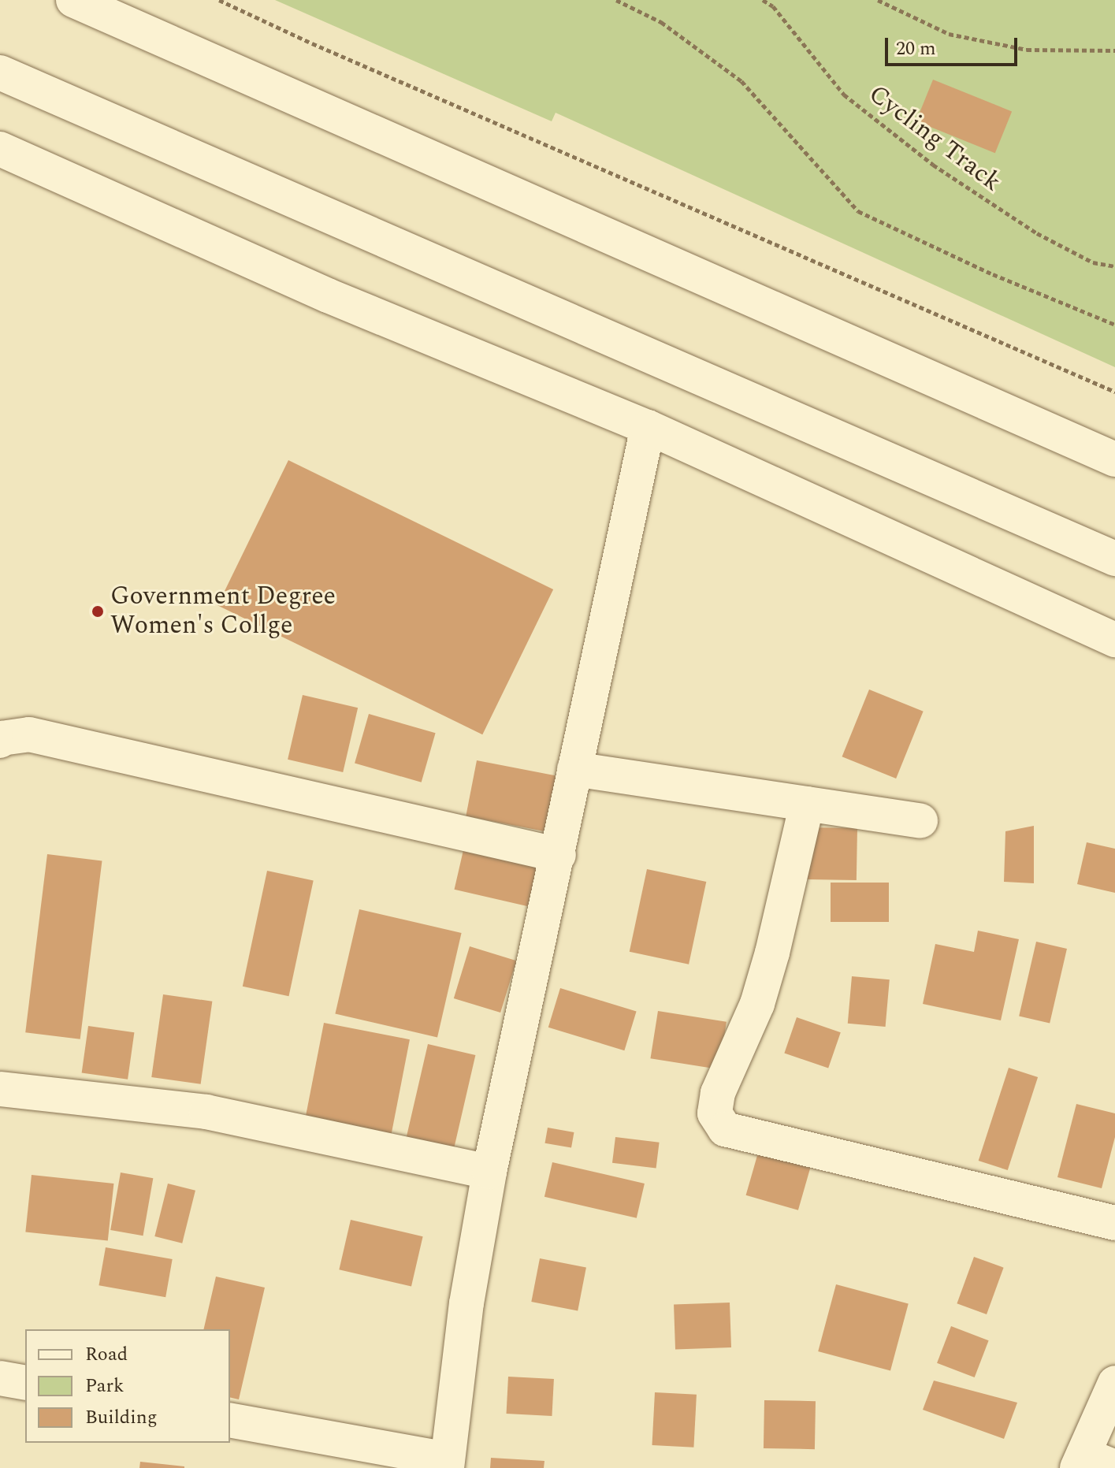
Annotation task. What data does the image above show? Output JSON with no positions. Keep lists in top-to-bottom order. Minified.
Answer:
{"streets":{"path":["Cycling Track"]},"places":["Government Degree Women's Collge"],"legend":["Road","Park","Building"],"scale_bar":"20 m"}
